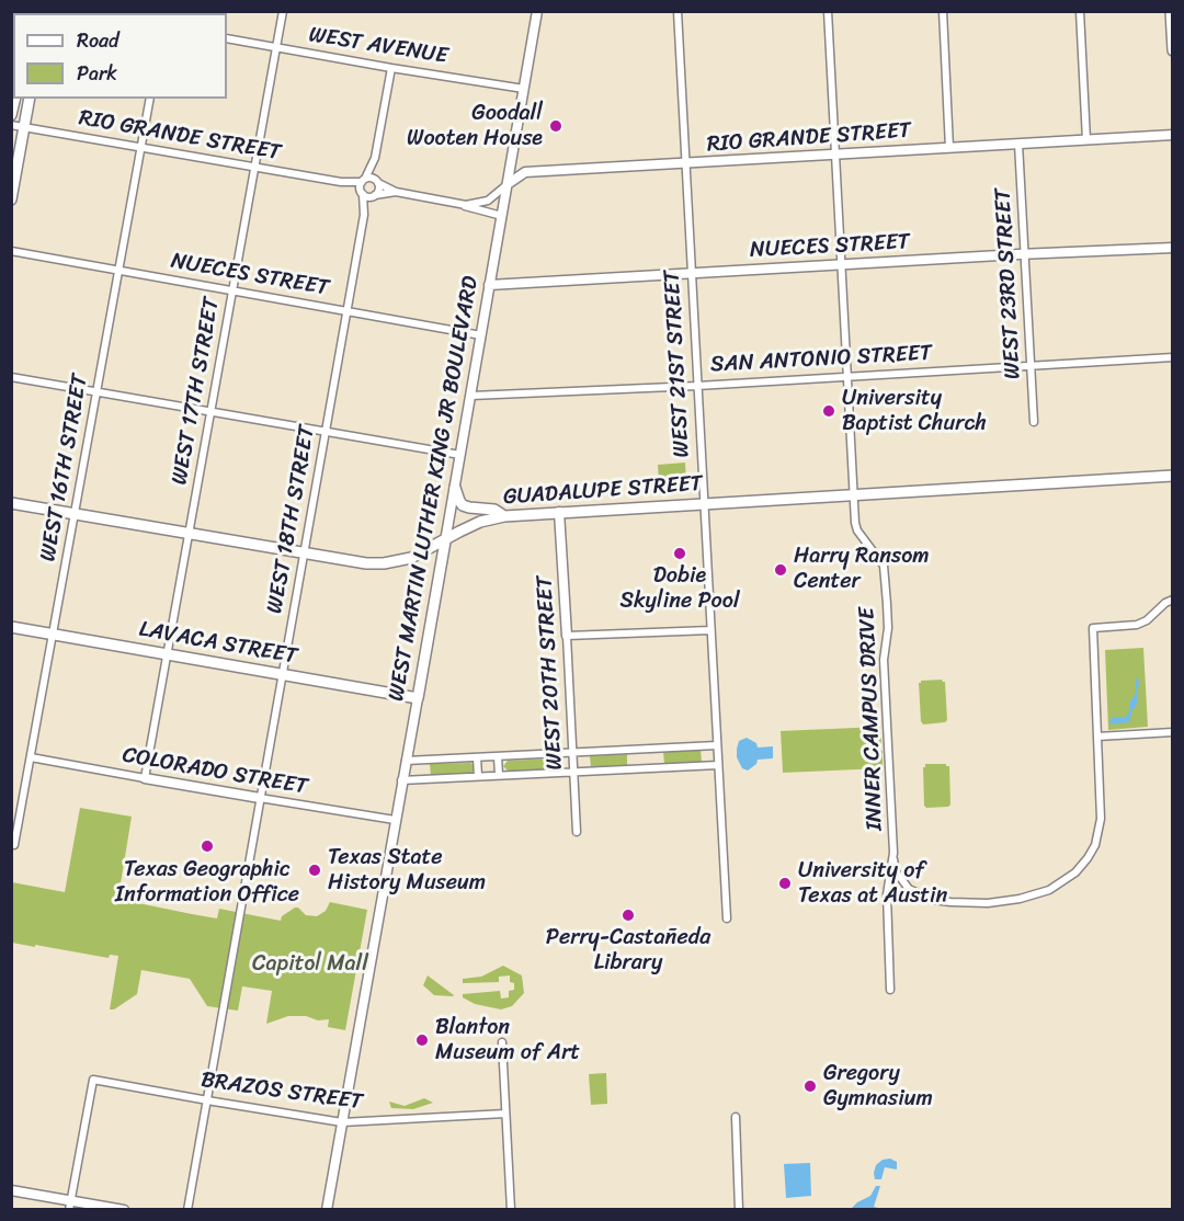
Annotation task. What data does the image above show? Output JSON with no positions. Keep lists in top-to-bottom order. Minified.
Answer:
{"streets":{"main road":["WEST MARTIN LUTHER KING JR BOULEVARD","GUADALUPE STREET","LAVACA STREET"],"street":["WEST AVENUE","RIO GRANDE STREET","NUECES STREET","WEST 23RD STREET","SAN ANTONIO STREET","WEST 21ST STREET","WEST 17TH STREET","WEST 16TH STREET","WEST 18TH STREET","WEST 20TH STREET","INNER CAMPUS DRIVE","COLORADO STREET","BRAZOS STREET"]},"crossings":[["WEST AVENUE","WEST 17TH STREET"],["WEST AVENUE","WEST MARTIN LUTHER KING JR BOULEVARD"],["RIO GRANDE STREET","WEST 23RD STREET"],["RIO GRANDE STREET","WEST 21ST STREET"],["RIO GRANDE STREET","WEST 17TH STREET"],["RIO GRANDE STREET","WEST 16TH STREET"],["RIO GRANDE STREET","WEST MARTIN LUTHER KING JR BOULEVARD"],["RIO GRANDE STREET","WEST 18TH STREET"],["RIO GRANDE STREET","INNER CAMPUS DRIVE"],["NUECES STREET","WEST 23RD STREET"],["NUECES STREET","WEST 21ST STREET"],["NUECES STREET","WEST 17TH STREET"],["NUECES STREET","WEST 16TH STREET"],["NUECES STREET","WEST MARTIN LUTHER KING JR BOULEVARD"],["NUECES STREET","WEST 18TH STREET"],["NUECES STREET","INNER CAMPUS DRIVE"],["WEST 23RD STREET","SAN ANTONIO STREET"],["SAN ANTONIO STREET","WEST 21ST STREET"],["SAN ANTONIO STREET","WEST MARTIN LUTHER KING JR BOULEVARD"],["SAN ANTONIO STREET","INNER CAMPUS DRIVE"],["WEST 21ST STREET","GUADALUPE STREET"],["WEST 17TH STREET","GUADALUPE STREET"],["WEST 17TH STREET","LAVACA STREET"],["WEST 17TH STREET","COLORADO STREET"],["WEST 16TH STREET","GUADALUPE STREET"],["WEST 16TH STREET","LAVACA STREET"],["WEST 16TH STREET","COLORADO STREET"],["WEST MARTIN LUTHER KING JR BOULEVARD","GUADALUPE STREET"],["WEST MARTIN LUTHER KING JR BOULEVARD","LAVACA STREET"],["WEST MARTIN LUTHER KING JR BOULEVARD","COLORADO STREET"],["WEST MARTIN LUTHER KING JR BOULEVARD","BRAZOS STREET"],["GUADALUPE STREET","WEST 18TH STREET"],["GUADALUPE STREET","WEST 20TH STREET"],["GUADALUPE STREET","INNER CAMPUS DRIVE"],["WEST 18TH STREET","LAVACA STREET"],["WEST 18TH STREET","COLORADO STREET"],["WEST 18TH STREET","BRAZOS STREET"]],"parks":["Capitol Mall"],"places":["Goodall Wooten House","University Baptist Church","Dobie Skyline Pool","Harry Ransom Center","Texas Geographic Information Office","Texas State History Museum","University of Texas at Austin","Perry-Castañeda Library","Blanton Museum of Art","Gregory Gymnasium"],"legend":["Road","Park"]}
